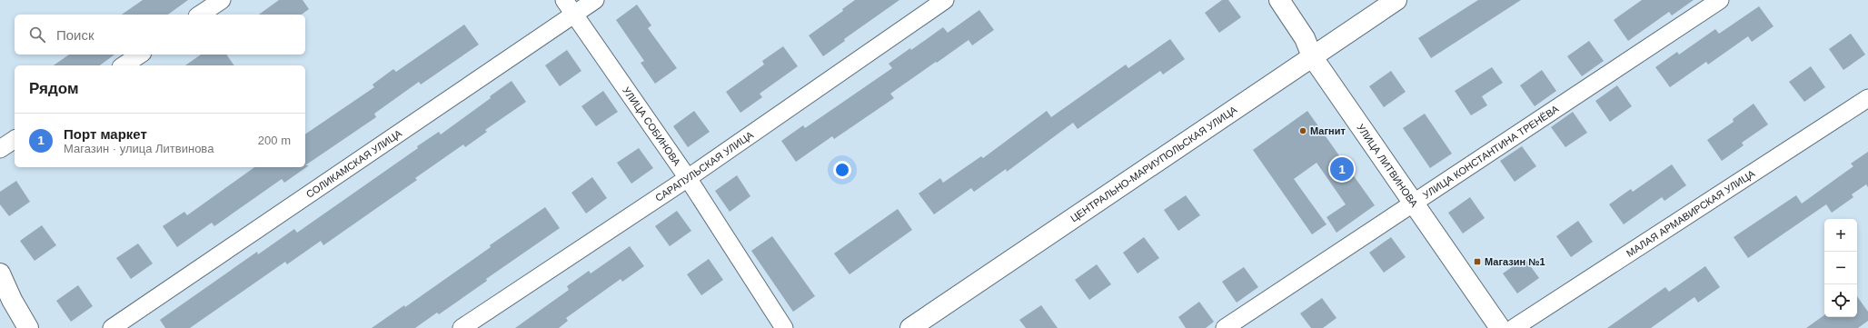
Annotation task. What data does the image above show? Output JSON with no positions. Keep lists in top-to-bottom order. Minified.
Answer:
{"streets":{"street":["УЛИЦА СОБИНОВА","УЛИЦА КОНСТАНТИНА ТРЕНЁВА","СОЛИКАМСКАЯ УЛИЦА","ЦЕНТРАЛЬНО-МАРИУПОЛЬСКАЯ УЛИЦА","УЛИЦА ЛИТВИНОВА","САРАПУЛЬСКАЯ УЛИЦА","МАЛАЯ АРМАВИРСКАЯ УЛИЦА"]},"crossings":[["УЛИЦА СОБИНОВА","СОЛИКАМСКАЯ УЛИЦА"],["УЛИЦА СОБИНОВА","САРАПУЛЬСКАЯ УЛИЦА"],["УЛИЦА КОНСТАНТИНА ТРЕНЁВА","УЛИЦА ЛИТВИНОВА"],["ЦЕНТРАЛЬНО-МАРИУПОЛЬСКАЯ УЛИЦА","УЛИЦА ЛИТВИНОВА"]],"places":{"other":["Магнит"],"transit":["Магазин №1"]},"page":{"search":"Поиск","heading":"Рядом","list":[{"mark":"1","name":"Порт маркет","note":"Магазин · улица Литвинова","value":"200 m"}],"pins":"1","map_buttons":["+","−"]}}
